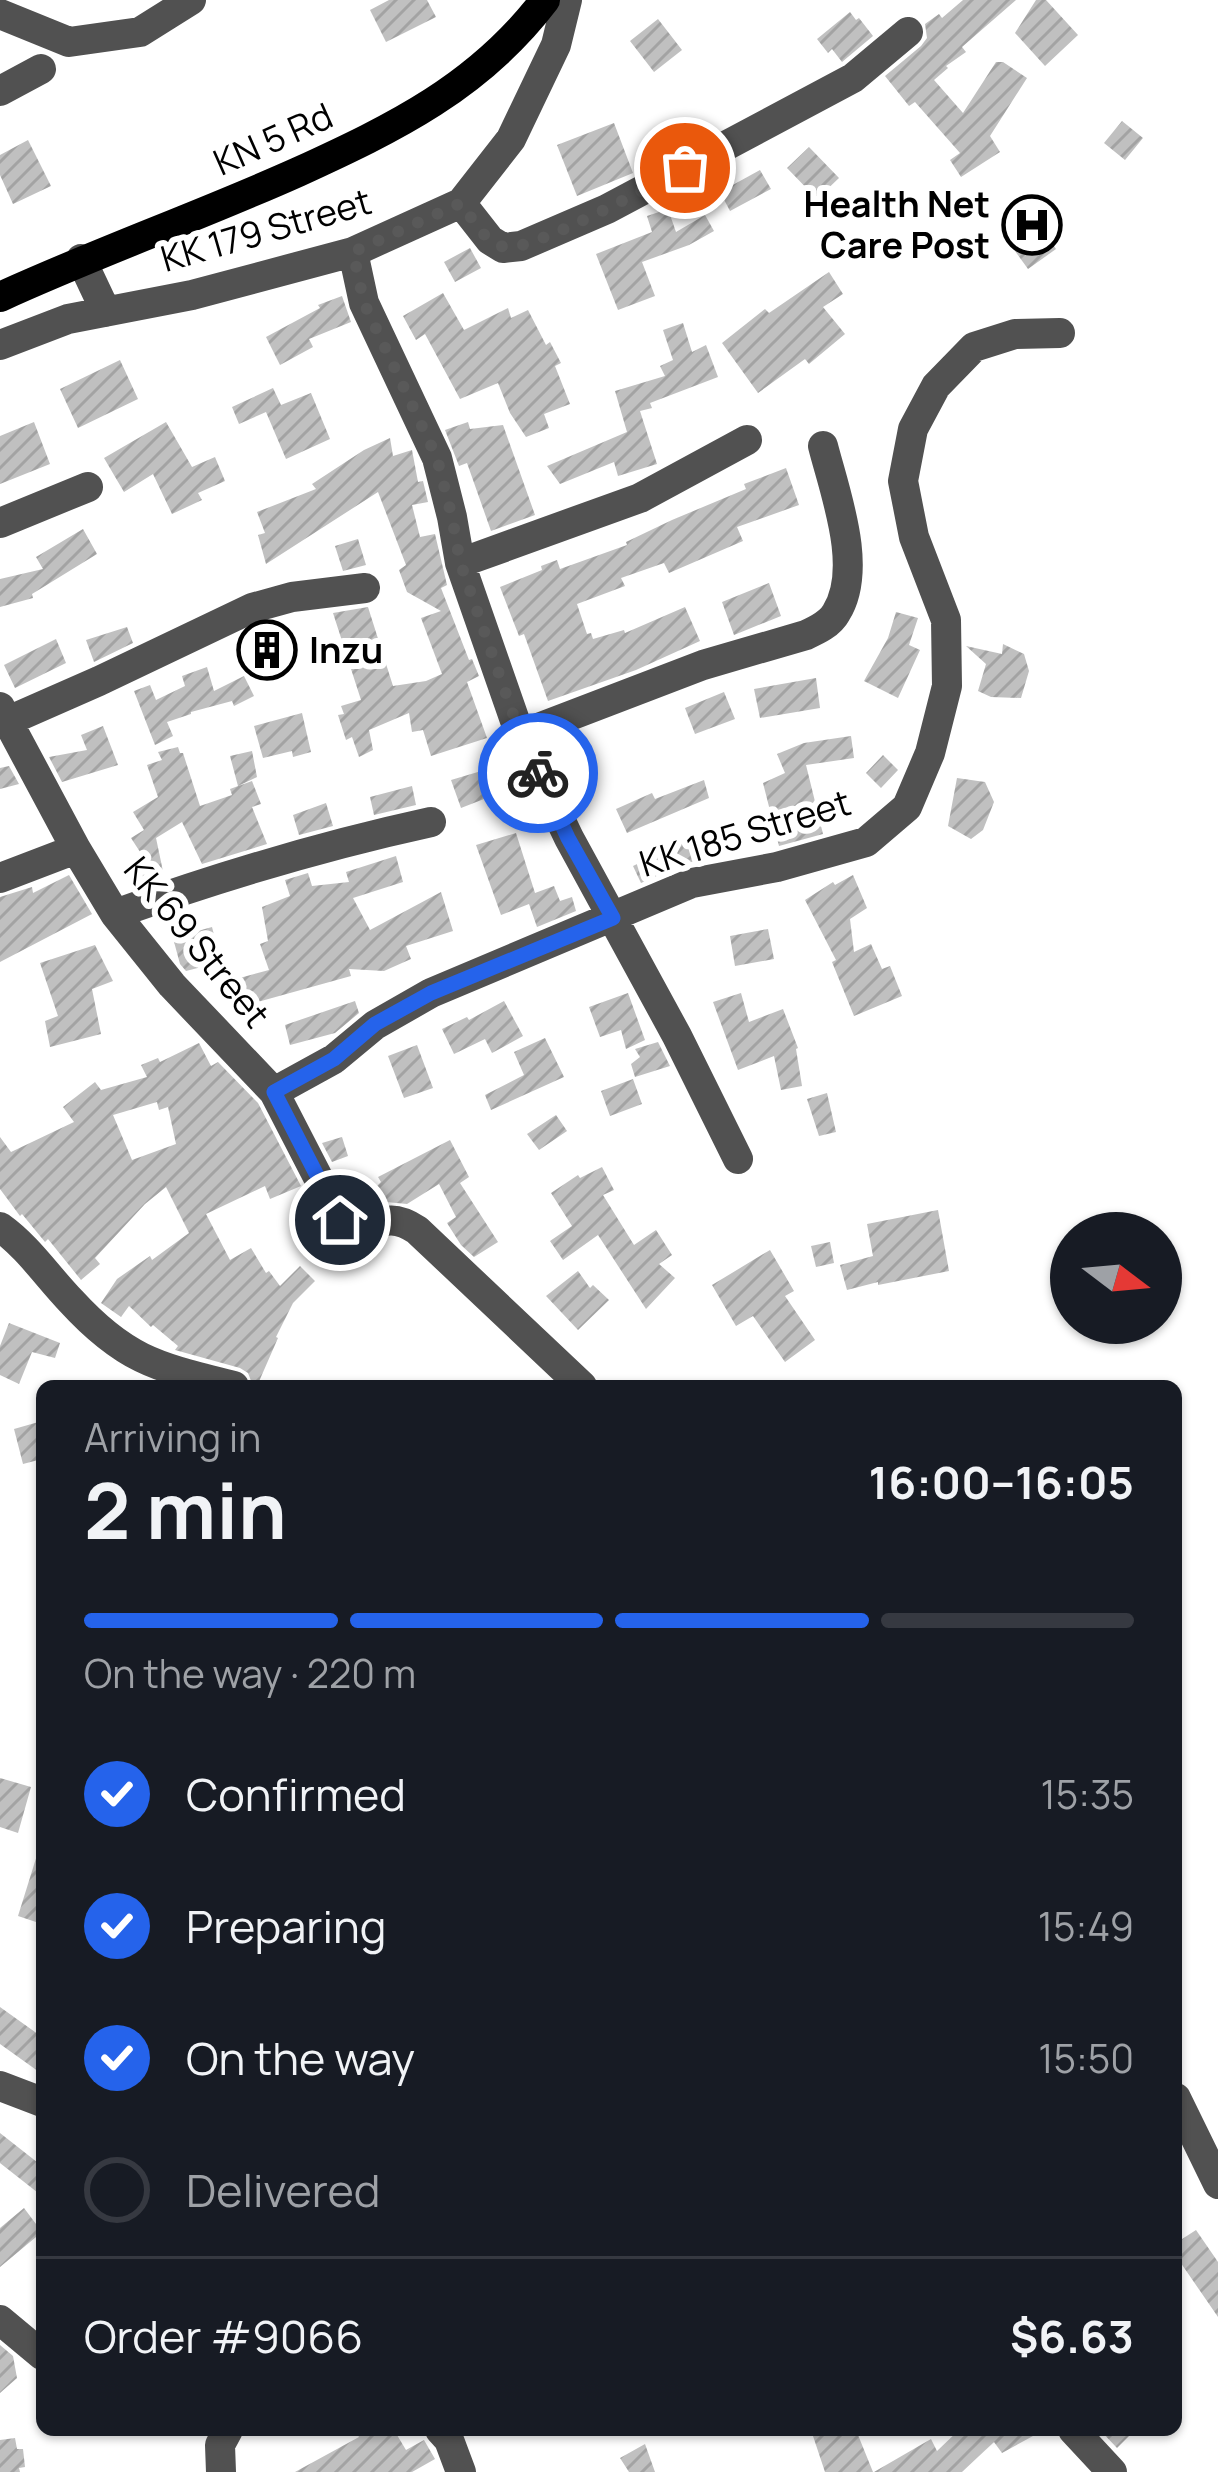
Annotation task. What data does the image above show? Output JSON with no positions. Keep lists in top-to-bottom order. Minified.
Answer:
{"streets":{"main road":["KN 5 Rd"],"street":["KK 179 Street","KK 185 Street","KK 69 Street"]},"crossings":[["KK 185 Street","KK 69 Street"]],"places":{"hospital":["Health Net Care Post"],"building":["Inzu"]},"north":"right","page":{"heading":["2 min","Arriving in","16:00–16:05"],"panel":["Order #9066","$6.63"],"bar":"On the way · 220 m","list":[["Confirmed","15:35"],["Preparing","15:49"],["On the way","15:50"],"Delivered"]}}
